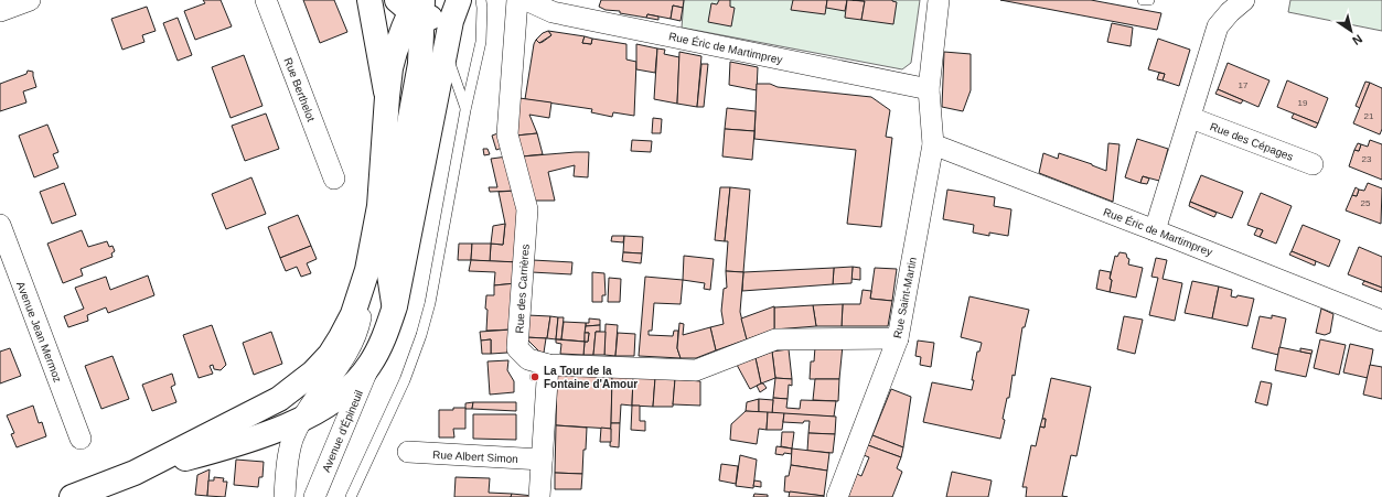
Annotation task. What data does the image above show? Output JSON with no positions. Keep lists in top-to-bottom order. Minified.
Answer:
{"streets":{"street":["Rue Éric de Martimprey","Rue Berthelot","Rue des Cépages","Rue des Carrières","Rue Saint-Martin","Avenue Jean Mermoz","Avenue d'Épineuil","Rue Albert Simon"]},"crossings":[["Rue Éric de Martimprey","Rue Saint-Martin"],["Rue des Carrières","Rue Saint-Martin"]],"places":["La Tour de la Fontaine d'Amour"],"house_numbers":["17","19","21","23","25"],"north":"bottom right"}
